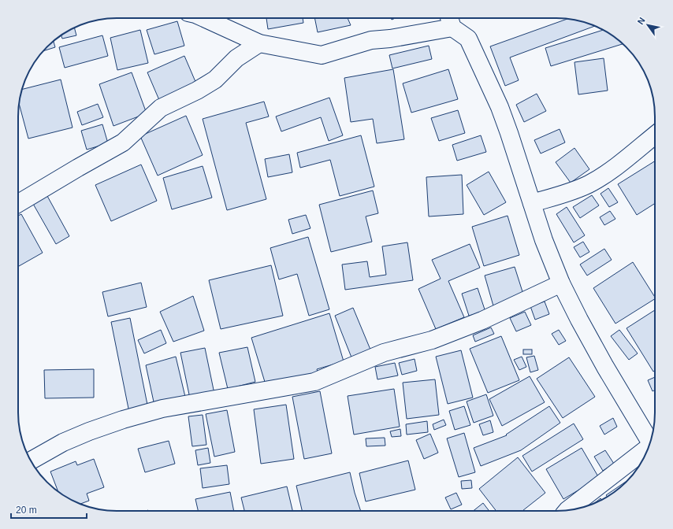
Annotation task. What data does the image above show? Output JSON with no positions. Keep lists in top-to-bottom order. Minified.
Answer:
{"scale_bar":"20 m","north":"top left"}
